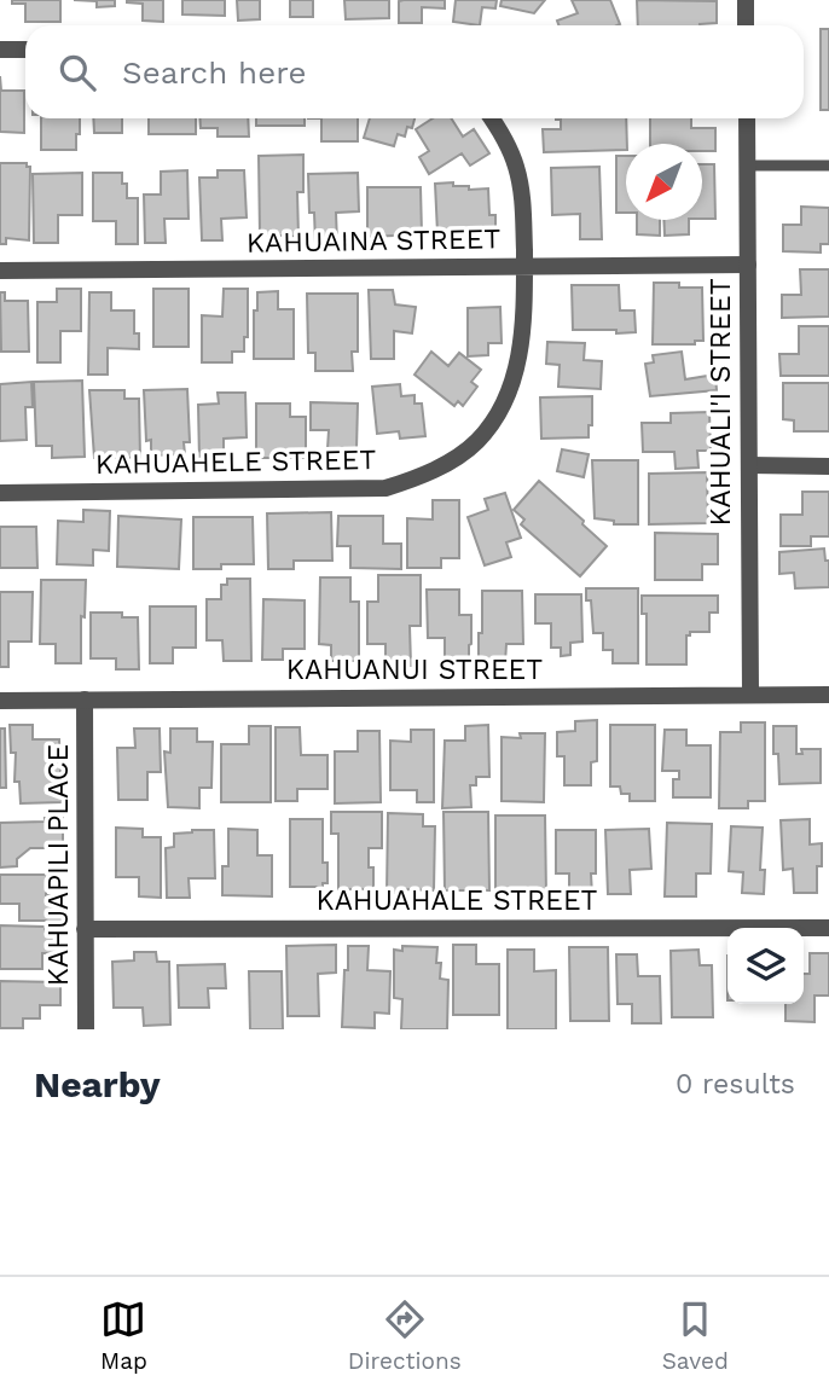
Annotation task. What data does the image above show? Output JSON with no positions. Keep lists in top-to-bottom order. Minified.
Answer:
{"streets":{"street":["KAHUAINA STREET","KAHUALI'I STREET","KAHUAHELE STREET","KAHUANUI STREET","KAHUAPILI PLACE","KAHUAHALE STREET"]},"crossings":[["KAHUAINA STREET","KAHUALI'I STREET"],["KAHUAINA STREET","KAHUAHELE STREET"],["KAHUALI'I STREET","KAHUANUI STREET"],["KAHUANUI STREET","KAHUAPILI PLACE"],["KAHUAPILI PLACE","KAHUAHALE STREET"]],"north":"bottom left","page":{"search":"Search here","heading":["Nearby","0 results"],"nav":["Map","Directions","Saved"]}}
